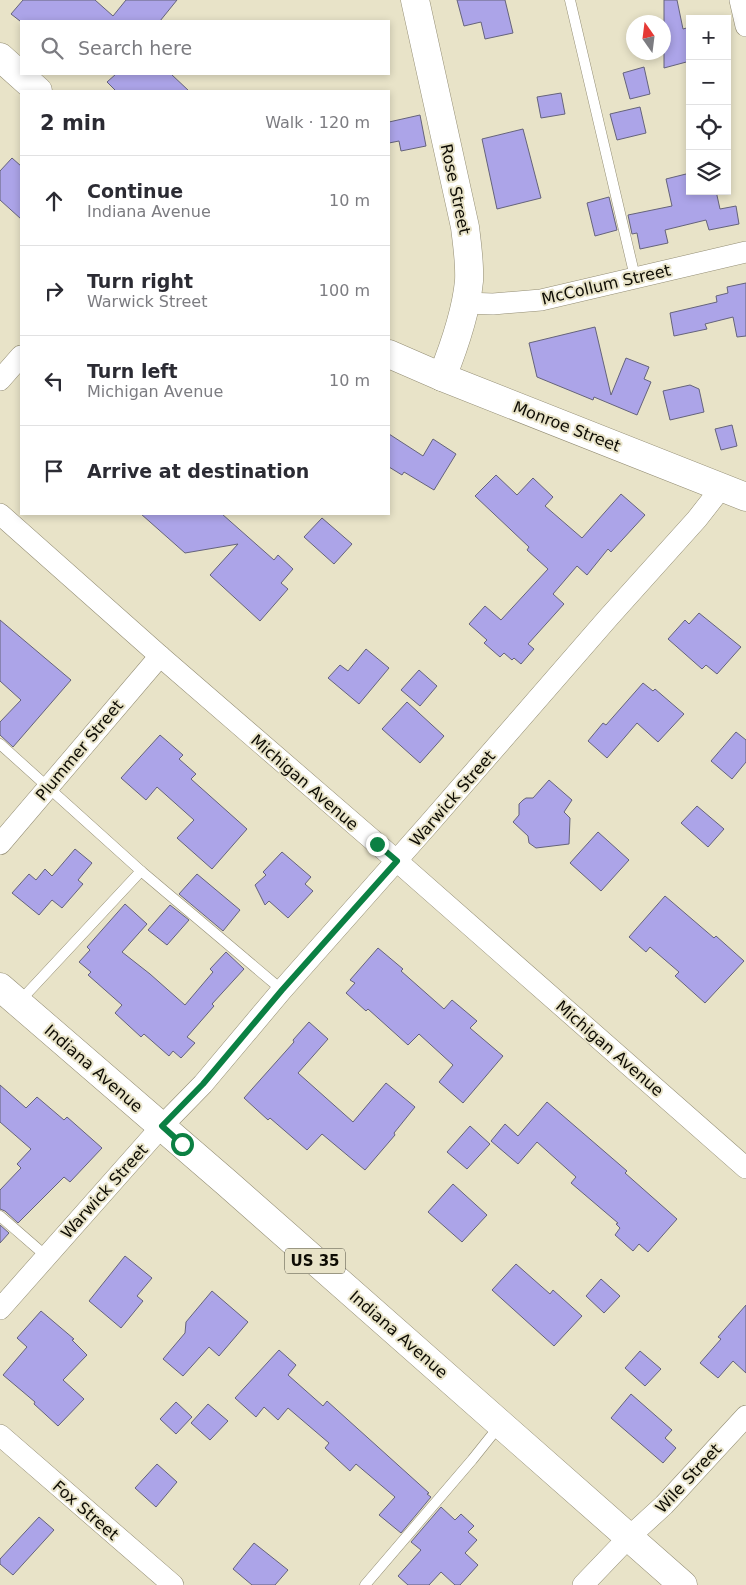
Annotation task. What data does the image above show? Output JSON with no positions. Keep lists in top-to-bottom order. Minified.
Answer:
{"streets":{"main road":["Rose Street","Monroe Street","Indiana Avenue","US 35"],"street":["McCollum Street","Plummer Street","Michigan Avenue","Warwick Street","Wile Street","Fox Street"]},"crossings":[["Rose Street","McCollum Street"],["Rose Street","Monroe Street"],["Monroe Street","Warwick Street"],["Plummer Street","Michigan Avenue"],["Michigan Avenue","Warwick Street"],["Warwick Street","Indiana Avenue"],["Indiana Avenue","Wile Street"]],"north":"top","page":{"map_buttons":["+","−"],"search":"Search here","heading":["2 min","Walk · 120 m"],"list":[["Continue","Indiana Avenue","10 m"],["Turn right","Warwick Street","100 m"],["Turn left","Michigan Avenue","10 m"],"Arrive at destination"]}}
